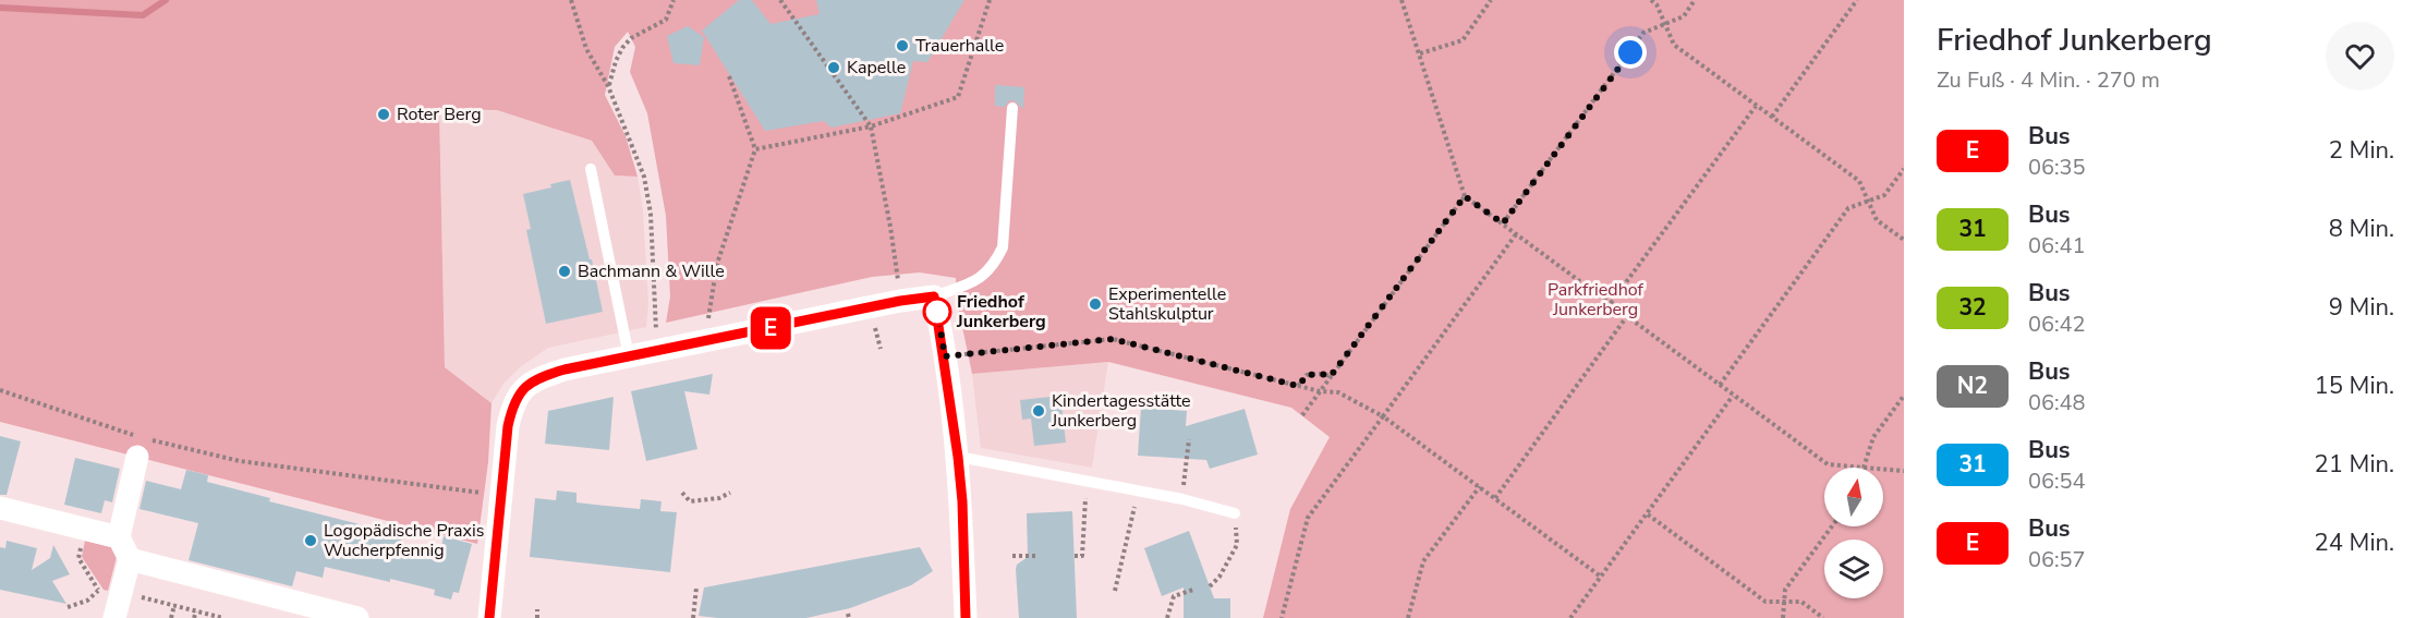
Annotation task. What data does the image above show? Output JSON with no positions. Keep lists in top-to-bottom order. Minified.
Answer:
{"parks":["Parkfriedhof Junkerberg"],"places":["Trauerhalle","Kapelle","Roter Berg","Bachmann & Wille","Experimentelle Stahlskulptur","Friedhof Junkerberg","Kindertagesstätte Junkerberg","Logopädische Praxis Wucherpfennig"],"lines":["bus line E"],"north":"top","page":{"on_map":"E","heading":["Friedhof Junkerberg","Zu Fuß · 4 Min. · 270 m"],"list":[{"mark":"E","name":"Bus","note":"06:35","value":"2 Min."},{"mark":"31","name":"Bus","note":"06:41","value":"8 Min."},{"mark":"32","name":"Bus","note":"06:42","value":"9 Min."},{"mark":"N2","name":"Bus","note":"06:48","value":"15 Min."},{"mark":"31","name":"Bus","note":"06:54","value":"21 Min."},{"mark":"E","name":"Bus","note":"06:57","value":"24 Min."}]}}
